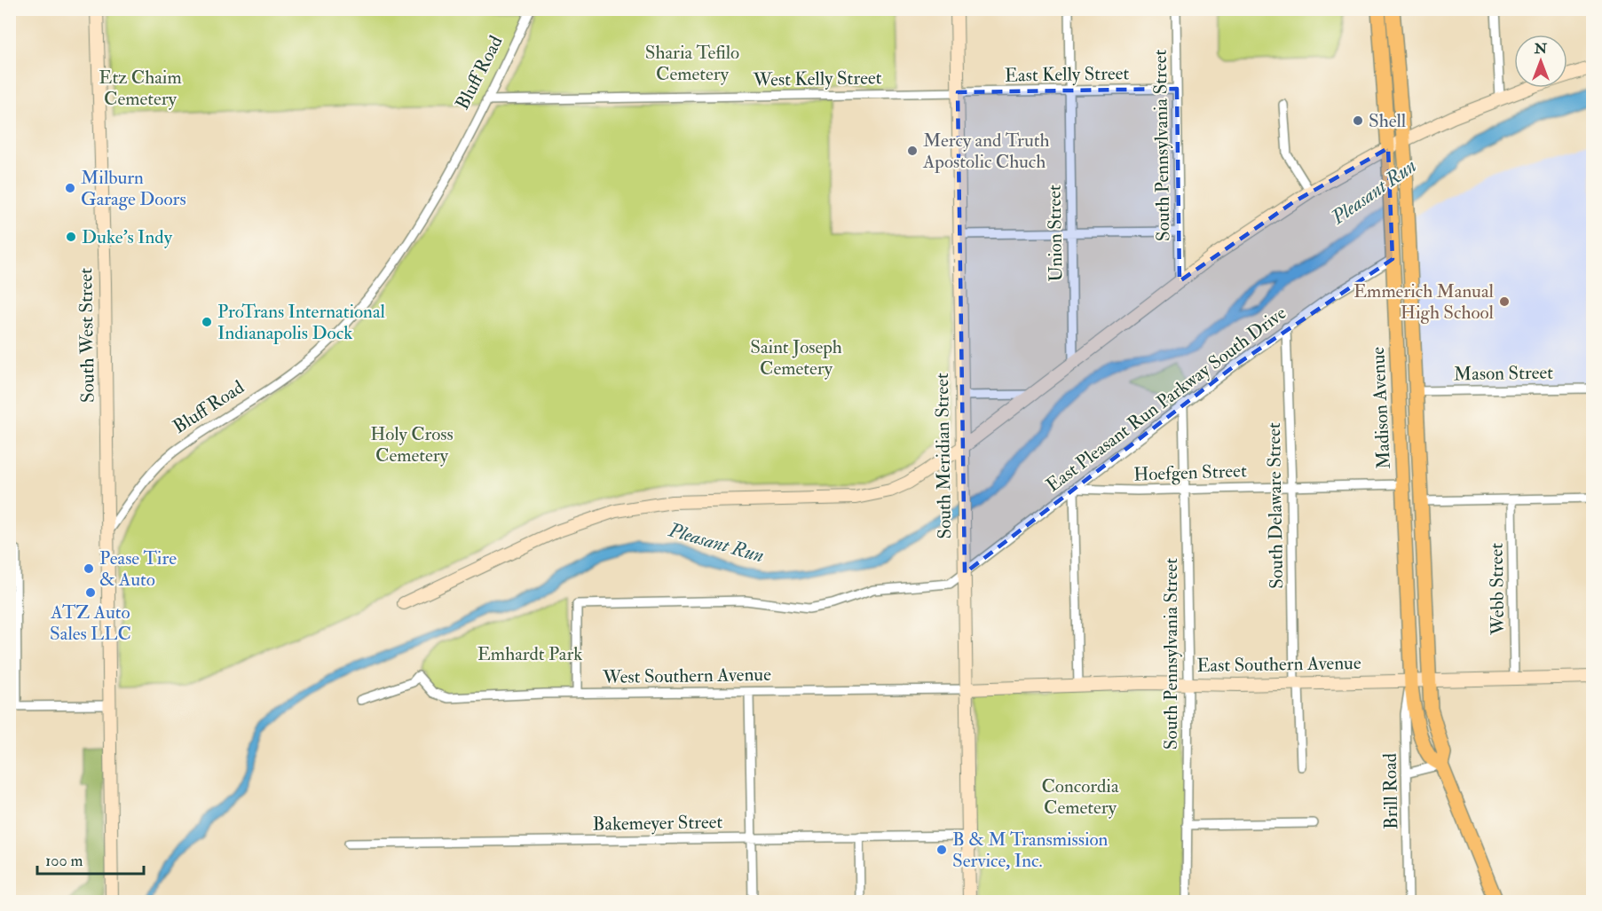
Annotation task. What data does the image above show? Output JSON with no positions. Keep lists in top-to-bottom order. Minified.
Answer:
{"streets":{"main road":["Madison Avenue"],"street":["Bluff Road","East Kelly Street","West Kelly Street","South Pennsylvania Street","Union Street","South West Street","Mason Street","East Pleasant Run Parkway South Drive","South Meridian Street","Hoefgen Street","South Delaware Street","Webb Street","East Southern Avenue","West Southern Avenue","Brill Road","Bakemeyer Street"]},"crossings":[["Bluff Road","West Kelly Street"],["Bluff Road","South West Street"],["East Kelly Street","West Kelly Street"],["East Kelly Street","South Pennsylvania Street"],["East Kelly Street","Union Street"],["East Kelly Street","South Meridian Street"],["West Kelly Street","South Meridian Street"],["South Pennsylvania Street","East Pleasant Run Parkway South Drive"],["South Pennsylvania Street","Hoefgen Street"],["South Pennsylvania Street","East Southern Avenue"],["Mason Street","Madison Avenue"],["East Pleasant Run Parkway South Drive","Madison Avenue"],["East Pleasant Run Parkway South Drive","South Meridian Street"],["East Pleasant Run Parkway South Drive","Hoefgen Street"],["East Pleasant Run Parkway South Drive","South Delaware Street"],["East Pleasant Run Parkway South Drive","West Southern Avenue"],["Madison Avenue","Hoefgen Street"],["Madison Avenue","East Southern Avenue"],["Madison Avenue","Brill Road"],["South Meridian Street","East Southern Avenue"],["South Meridian Street","West Southern Avenue"],["South Meridian Street","Bakemeyer Street"],["Hoefgen Street","South Delaware Street"],["South Delaware Street","East Southern Avenue"],["Webb Street","East Southern Avenue"],["East Southern Avenue","West Southern Avenue"],["East Southern Avenue","Brill Road"]],"water":["Pleasant Run"],"parks":["Sharia Tefilo Cemetery","Etz Chaim Cemetery","Saint Joseph Cemetery","Holy Cross Cemetery","Emhardt Park","Concordia Cemetery"],"places":["Shell","Mercy and Truth Apostolic Chuch","Milburn Garage Doors","Duke’s Indy","Emmerich Manual High School","ProTrans International Indianapolis Dock","Pease Tire & Auto","ATZ Auto Sales LLC","B & M Transmission Service, Inc."],"scale_bar":"100 m","north":"top"}
